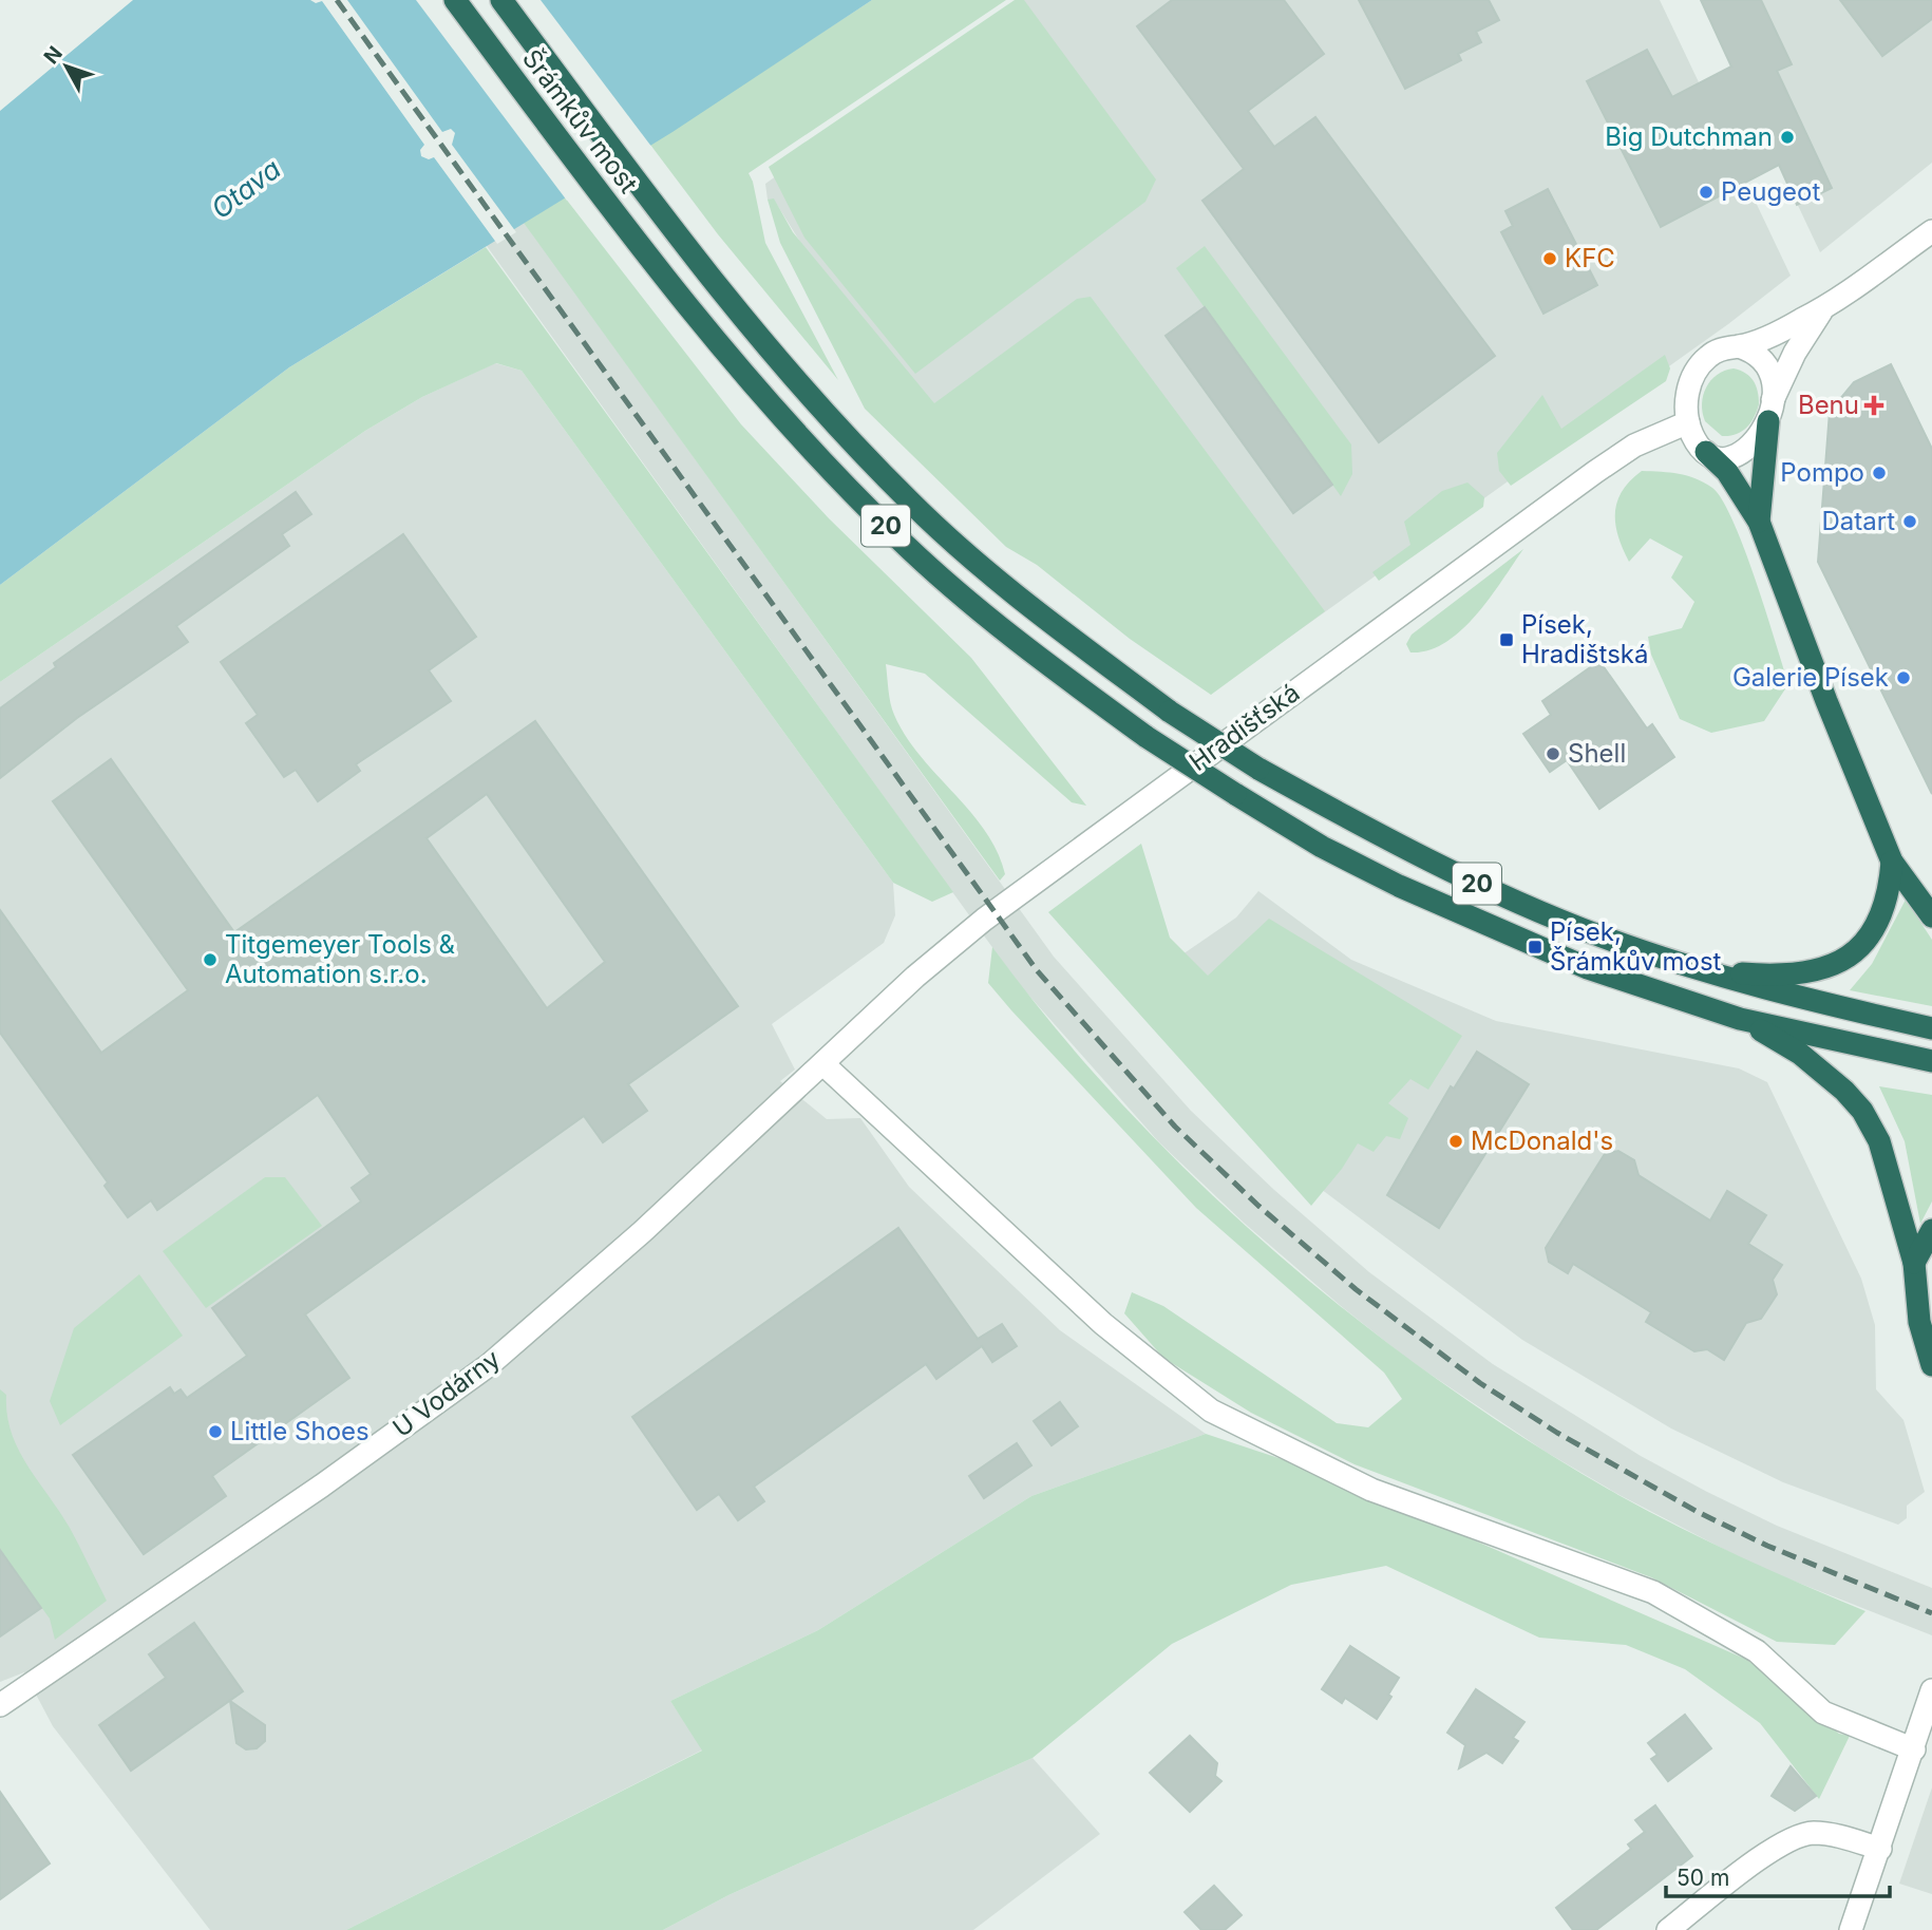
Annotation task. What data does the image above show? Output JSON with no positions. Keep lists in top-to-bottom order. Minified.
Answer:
{"streets":{"highway":["Šrámkův most","20"],"street":["Hradišťská","U Vodárny"]},"crossings":[["Šrámkův most","20"],["Hradišťská","U Vodárny"]],"water":["Otava"],"places":{"other":["Big Dutchman","Peugeot","KFC","Pompo","Datart","Galerie Písek","Shell","Titgemeyer Tools & Automation s.r.o.","McDonald's","Little Shoes"],"health":["Benu"],"transit":["Písek, Hradištská","Písek, Šrámkův most"]},"scale_bar":"50 m","north":"top left"}
